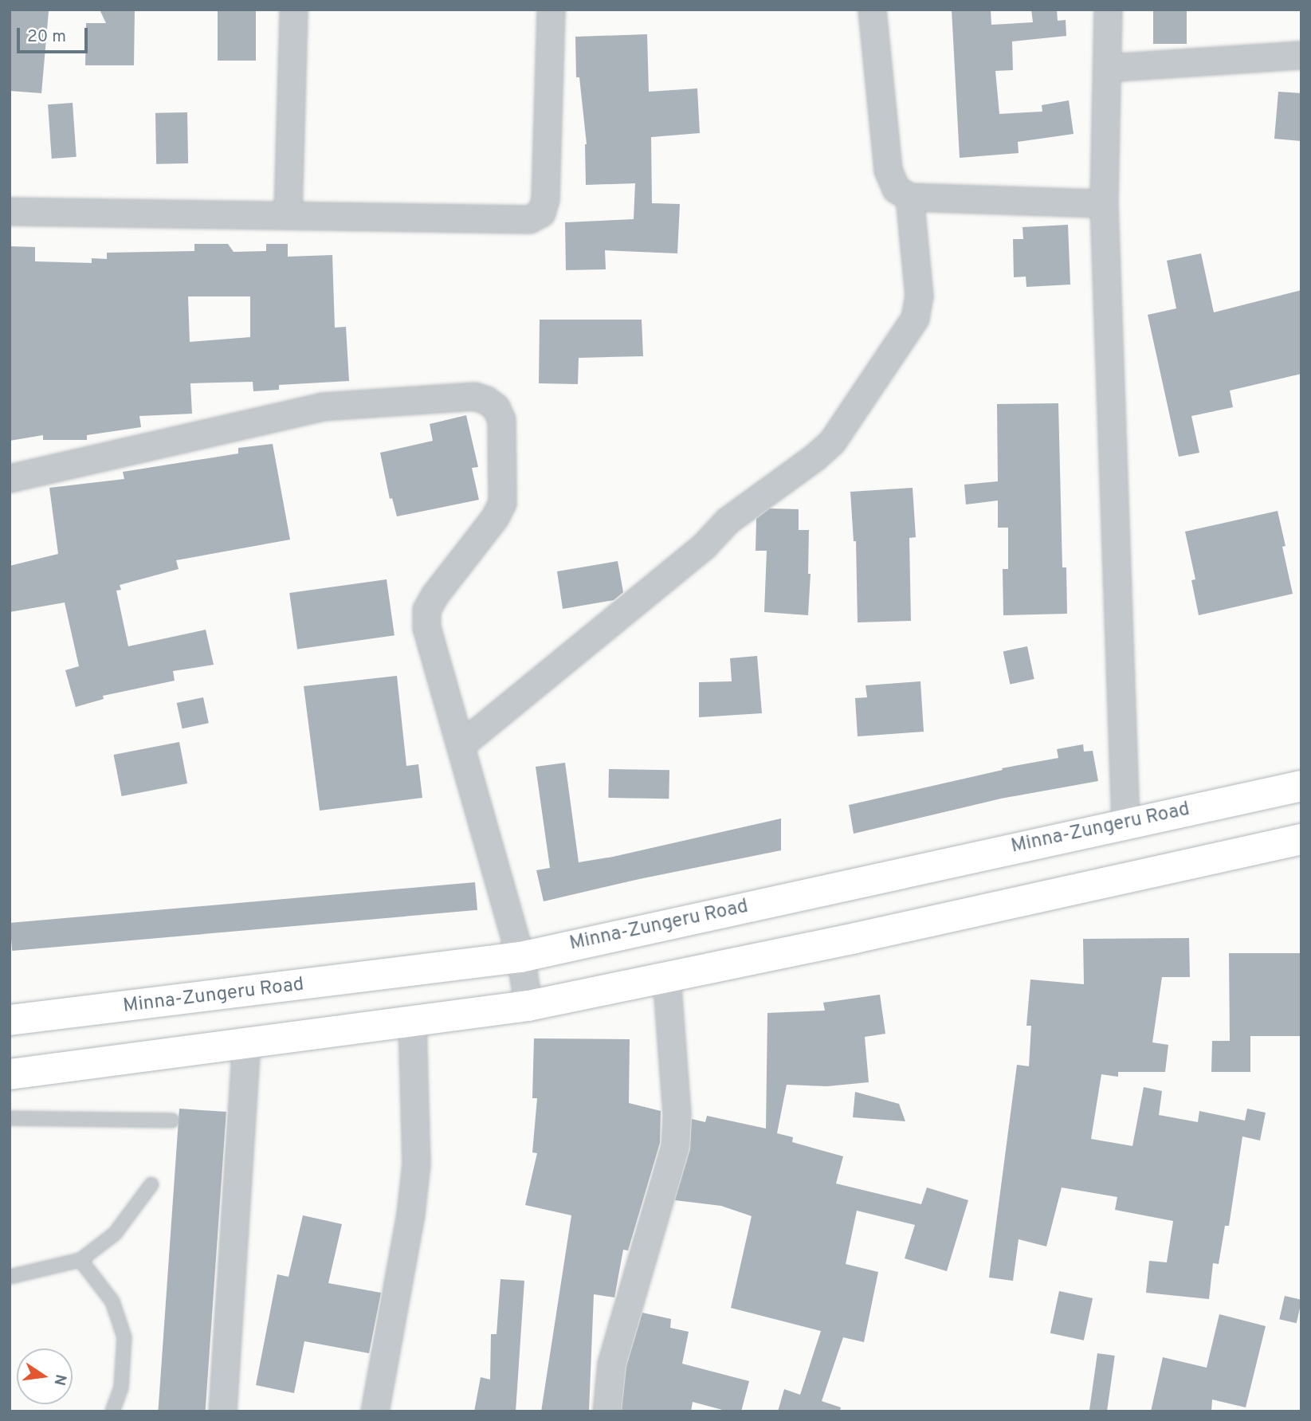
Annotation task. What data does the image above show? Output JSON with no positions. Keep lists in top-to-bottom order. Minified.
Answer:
{"streets":{"main road":["Minna-Zungeru Road"]},"scale_bar":"20 m","north":"right"}
